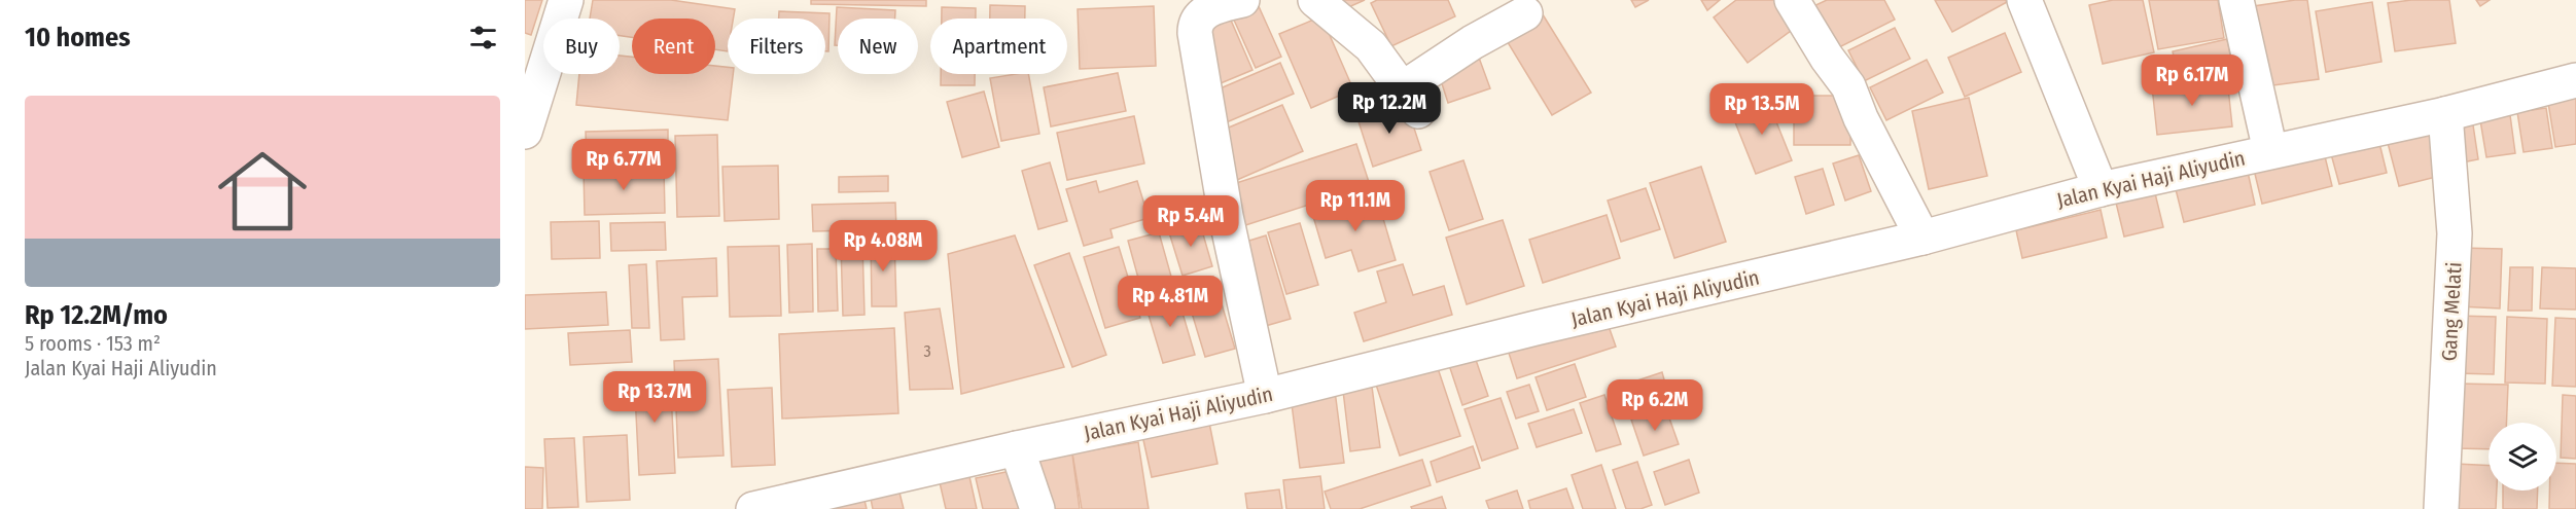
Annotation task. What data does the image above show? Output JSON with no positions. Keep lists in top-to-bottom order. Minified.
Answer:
{"streets":{"street":["Jalan Kyai Haji Aliyudin","Gang Melati"]},"crossings":[["Jalan Kyai Haji Aliyudin","Gang Melati"]],"house_numbers":["3"],"page":{"heading":"10 homes","chip":["Buy","Rent","Filters","New","Apartment"],"price":["Rp 6.17M","Rp 12.2M","Rp 13.5M","Rp 6.77M","Rp 11.1M","Rp 5.4M","Rp 4.08M","Rp 4.81M","Rp 13.7M","Rp 6.2M"],"list":[{"name":"Rp 12.2M/mo","note":"5 rooms · 153 m² · Jalan Kyai Haji Aliyudin"}]}}
